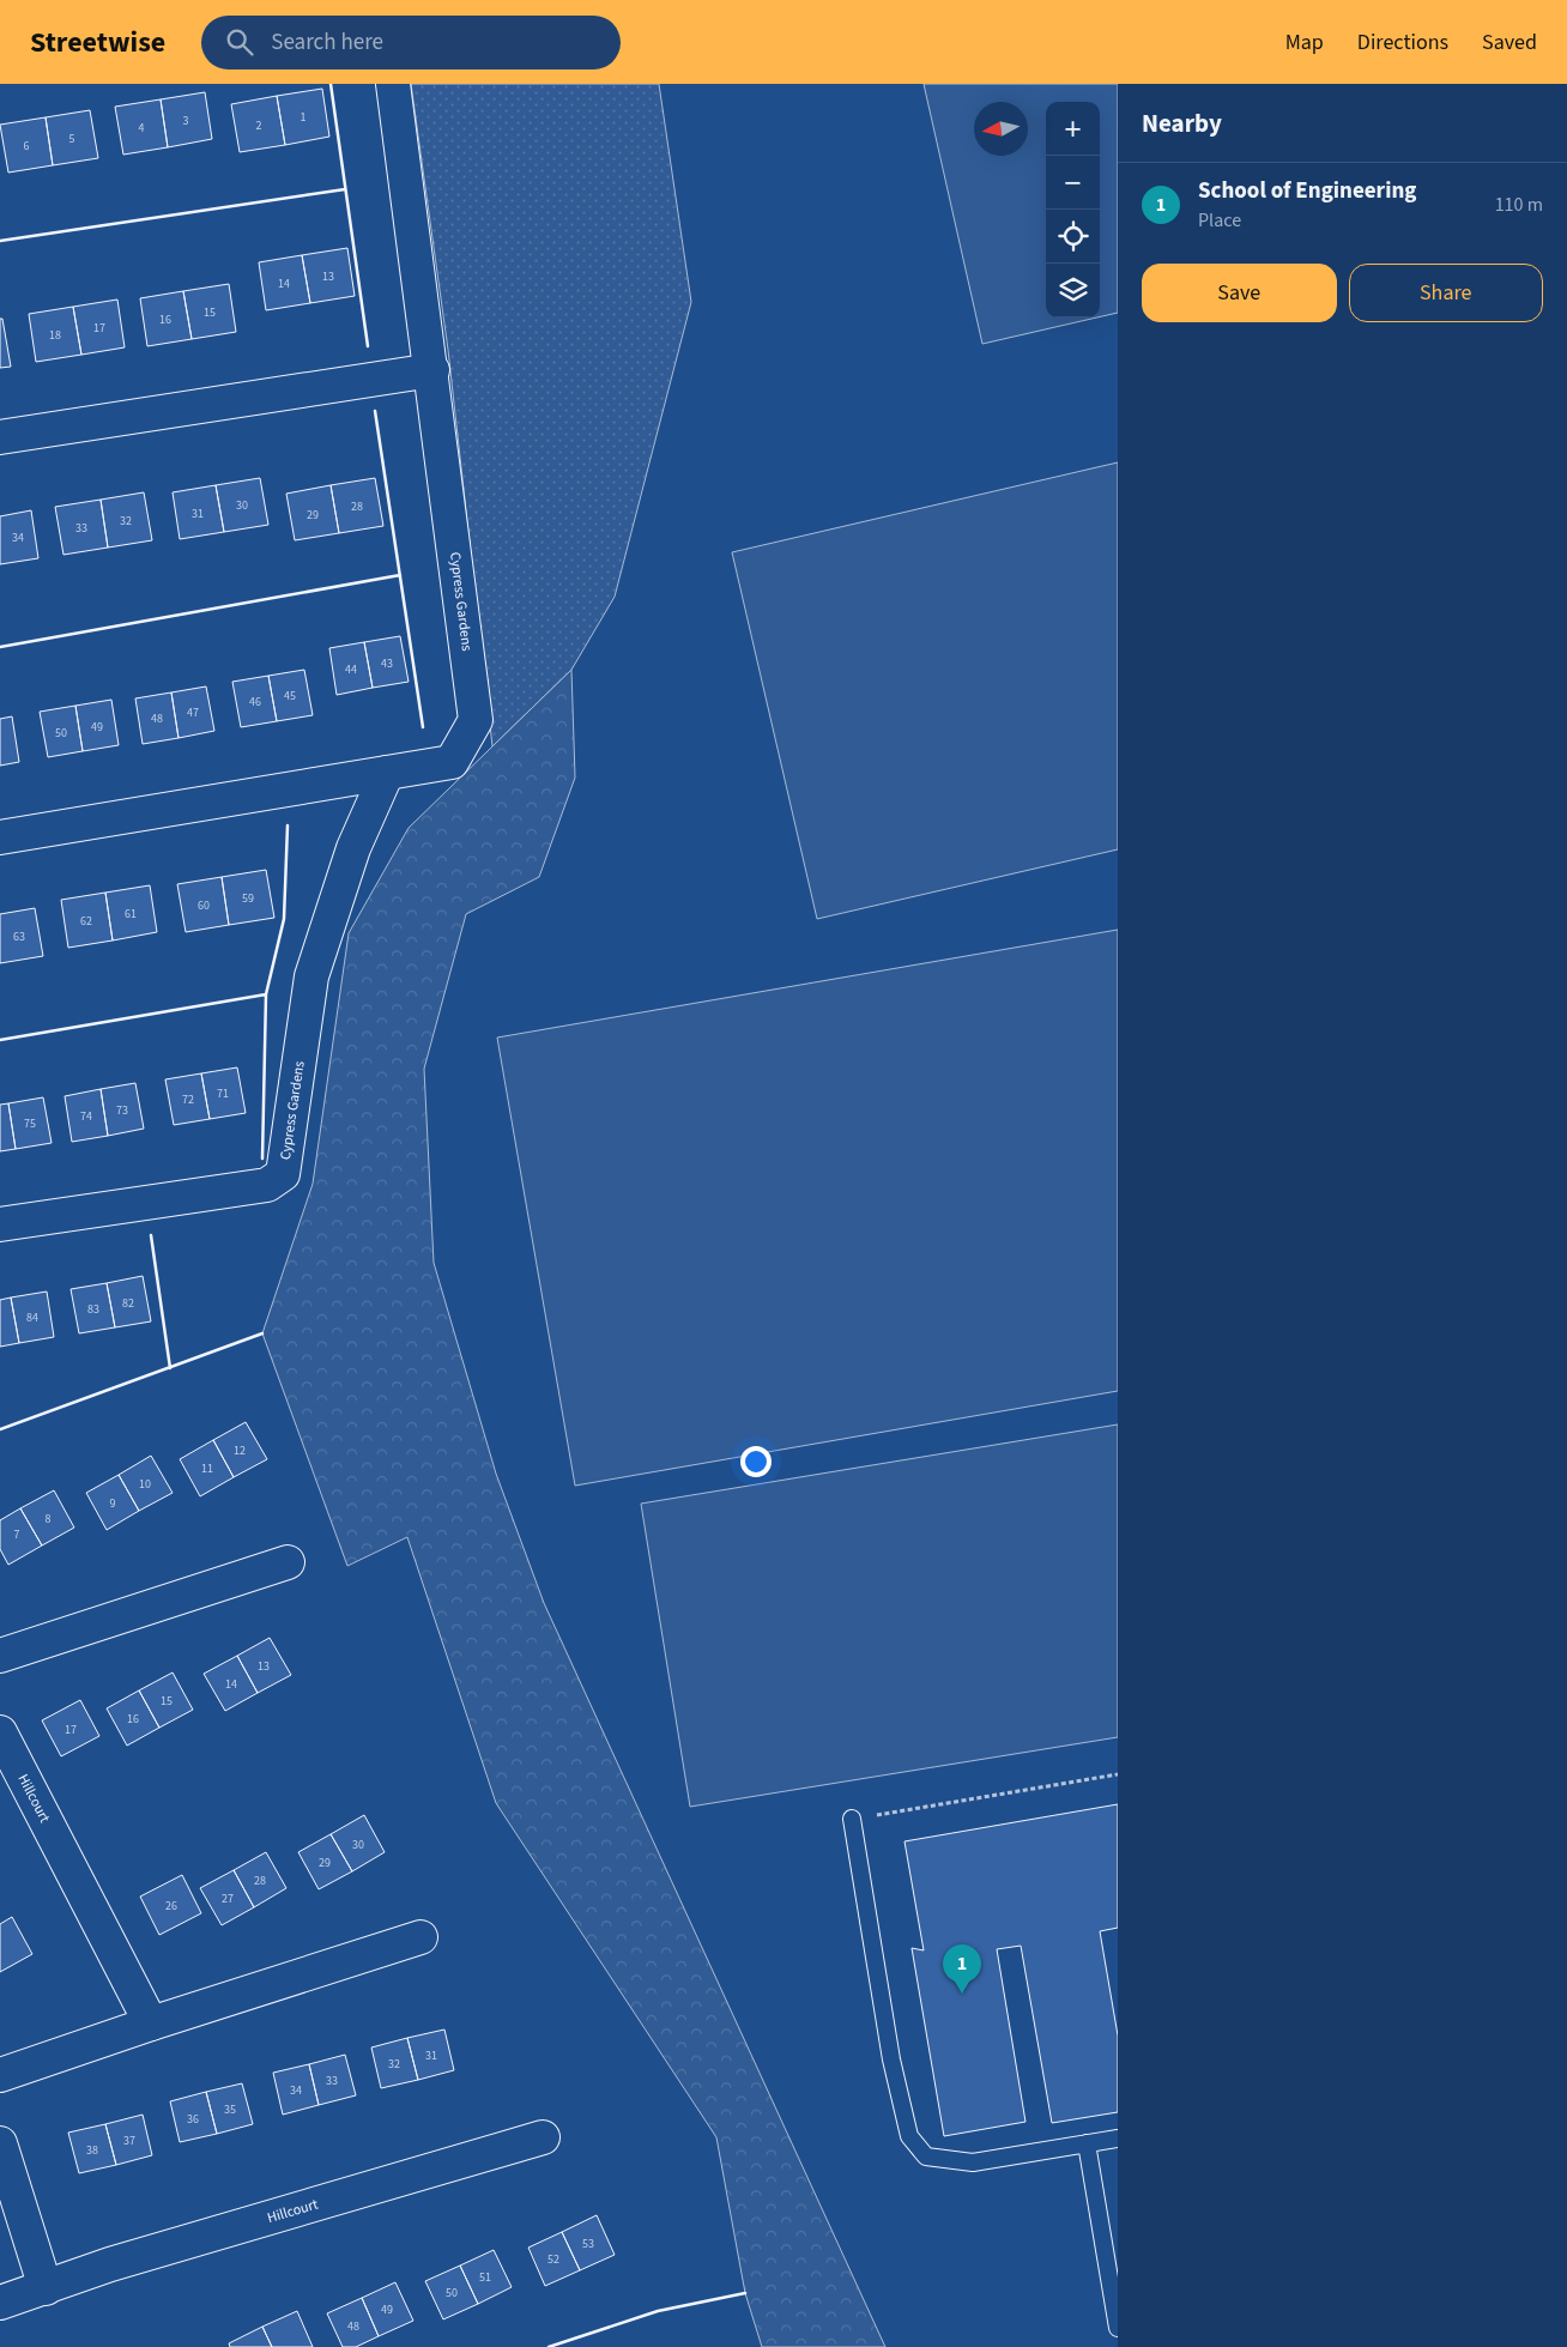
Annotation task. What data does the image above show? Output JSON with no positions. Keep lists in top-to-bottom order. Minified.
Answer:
{"streets":{"street":["Cypress Gardens","Hillcourt"]},"house_numbers":["1","3","2","4","5","6","13","14","15","16","17","18","30","28","31","29","32","33","34","43","44","45","46","47","48","49","50","59","60","61","62","63","71","72","73","74","75","82","83","84","12","11","10","9","8","7","13","14","15","16","17","30","29","28","27","26","31","32","33","34","35","36","37","38","53","52","51","50","49","48"],"north":"left","page":{"header":"Streetwise","search":"Search here","nav":["Map","Directions","Saved"],"heading":"Nearby","map_buttons":["+","−"],"list":[{"mark":"1","name":"School of Engineering","note":"Place","value":"110 m"}],"buttons":["Save","Share"],"pins":"1"}}
